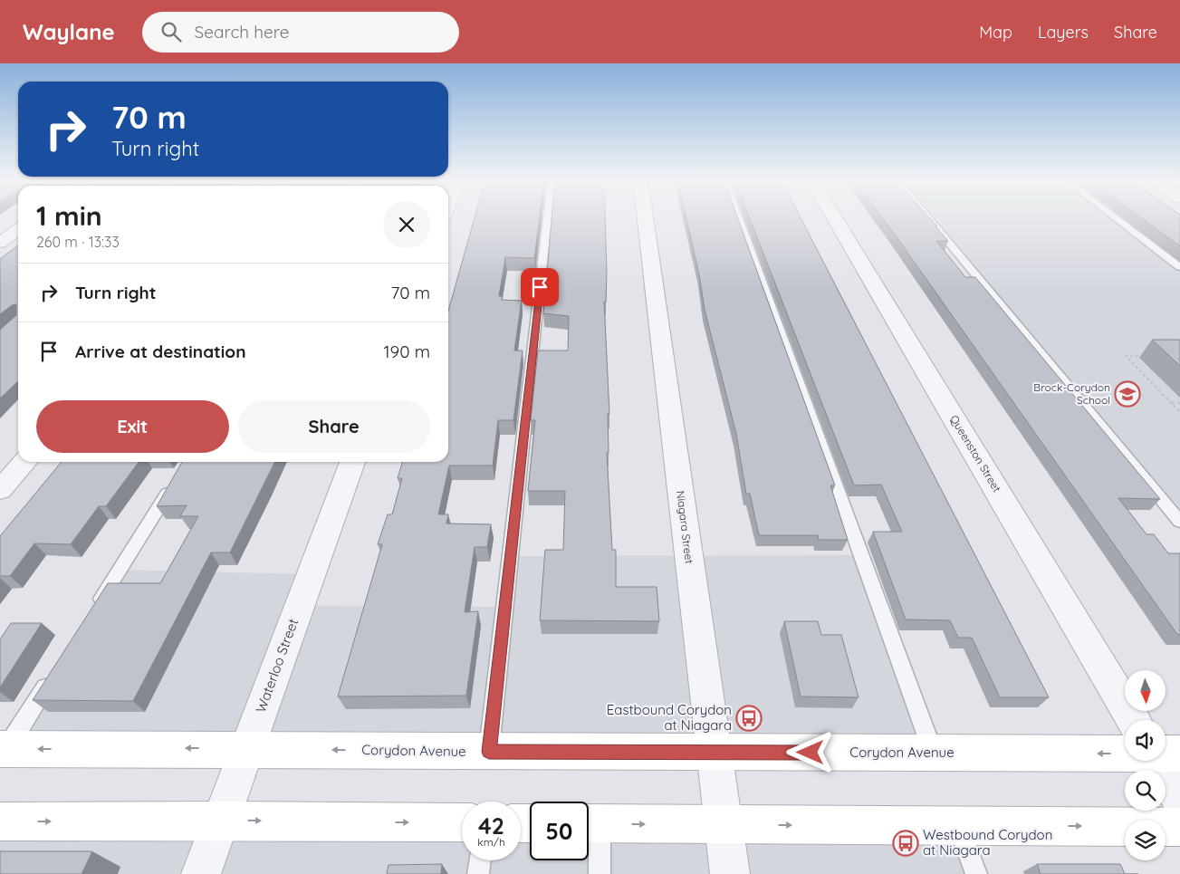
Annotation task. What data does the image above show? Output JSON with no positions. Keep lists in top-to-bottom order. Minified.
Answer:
{"streets":{"main road":["Corydon Avenue"],"street":["Queenston Street","Niagara Street","Waterloo Street"]},"crossings":[["Niagara Street","Corydon Avenue"],["Waterloo Street","Corydon Avenue"]],"places":{"school or university":["Brock-Corydon School"],"bus stop":["Eastbound Corydon at Niagara","Westbound Corydon at Niagara"]},"north":"bottom","page":{"header":"Waylane","search":"Search here","nav":["Map","Layers","Share"],"turn":["70 m","Turn right"],"heading":["1 min","260 m · 13:33"],"list":[{"name":"Turn right","value":"70 m"},{"name":"Arrive at destination","value":"190 m"}],"buttons":["Exit","Share"],"speed":"42 km/h","limit":"50"}}
